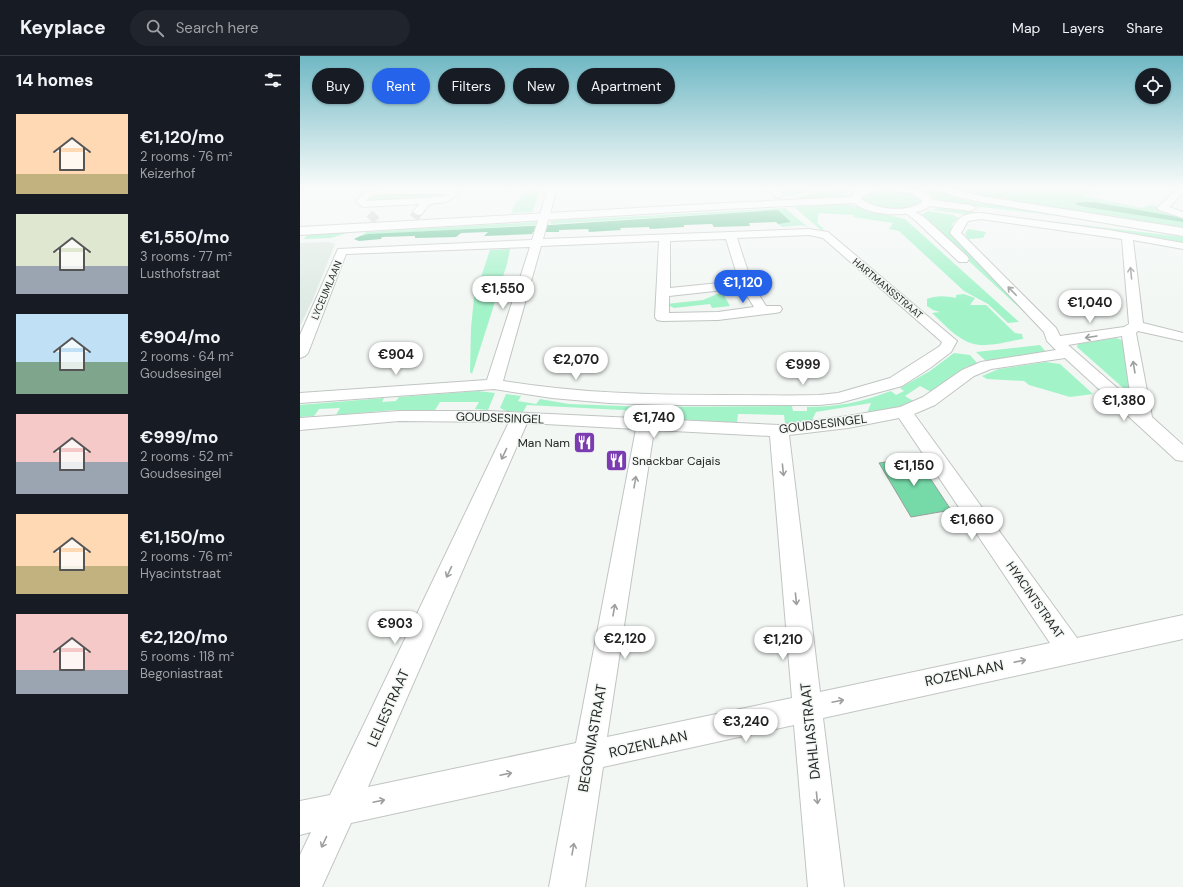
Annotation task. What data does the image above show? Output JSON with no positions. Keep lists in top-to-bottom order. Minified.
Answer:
{"streets":{"street":["HARTMANSSTRAAT","LYCEUMLAAN","GOUDSESINGEL","HYACINTSTRAAT","ROZENLAAN","LELIESTRAAT","DAHLIASTRAAT","BEGONIASTRAAT"]},"crossings":[["HARTMANSSTRAAT","LYCEUMLAAN"],["HARTMANSSTRAAT","GOUDSESINGEL"],["GOUDSESINGEL","HYACINTSTRAAT"],["GOUDSESINGEL","LELIESTRAAT"],["GOUDSESINGEL","DAHLIASTRAAT"],["GOUDSESINGEL","BEGONIASTRAAT"],["HYACINTSTRAAT","ROZENLAAN"],["ROZENLAAN","LELIESTRAAT"],["ROZENLAAN","DAHLIASTRAAT"],["ROZENLAAN","BEGONIASTRAAT"]],"one_way":["ROZENLAAN","LELIESTRAAT","DAHLIASTRAAT","BEGONIASTRAAT"],"places":{"restaurant":["Man Nam","Snackbar Cajais"]},"page":{"header":"Keyplace","search":"Search here","nav":["Map","Layers","Share"],"heading":"14 homes","chip":["Buy","Rent","Filters","New","Apartment"],"list":[{"name":"€1,120/mo","note":"2 rooms · 76 m² · Keizerhof"},{"name":"€1,550/mo","note":"3 rooms · 77 m² · Lusthofstraat"},{"name":"€904/mo","note":"2 rooms · 64 m² · Goudsesingel"},{"name":"€999/mo","note":"2 rooms · 52 m² · Goudsesingel"},{"name":"€1,150/mo","note":"2 rooms · 76 m² · Hyacintstraat"},{"name":"€2,120/mo","note":"5 rooms · 118 m² · Begoniastraat"}],"price":["€1,120","€1,550","€1,040","€904","€2,070","€999","€1,380","€1,740","€1,150","€1,660","€903","€2,120","€1,210","€3,240"]}}
